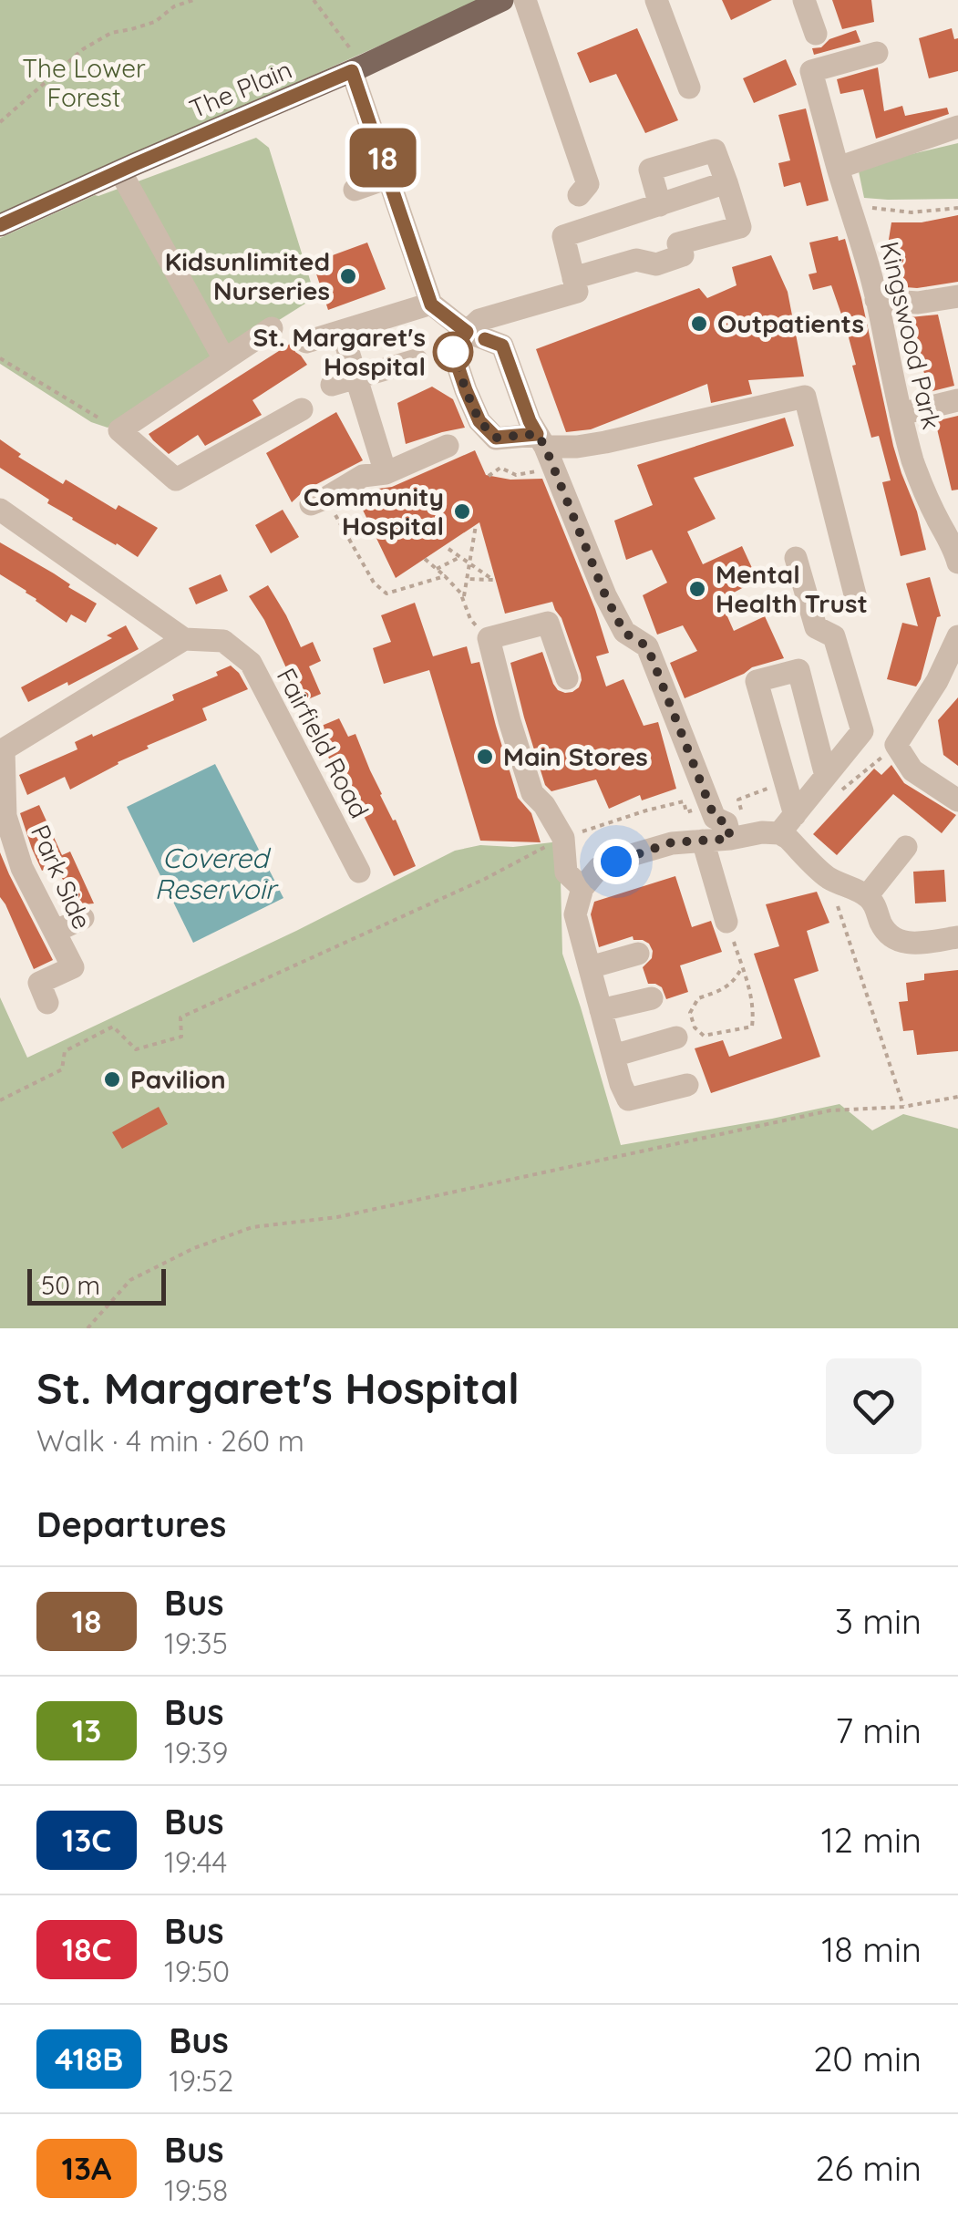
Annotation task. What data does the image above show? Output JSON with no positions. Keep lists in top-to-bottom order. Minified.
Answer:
{"streets":{"main road":["The Plain"],"street":["Kingswood Park","Fairfield Road","Park Side"]},"water":["Covered Reservoir"],"parks":["The Lower Forest"],"places":["Kidsunlimited Nurseries","Outpatients","St. Margaret's Hospital","Community Hospital","Mental Health Trust","Main Stores","Pavilion"],"lines":["bus line 18"],"scale_bar":"50 m","page":{"on_map":"18","scale":"50 m","heading":[["St. Margaret's Hospital","Walk · 4 min · 260 m"],"Departures"],"list":[{"mark":"18","name":"Bus","note":"19:35","value":"3 min"},{"mark":"13","name":"Bus","note":"19:39","value":"7 min"},{"mark":"13C","name":"Bus","note":"19:44","value":"12 min"},{"mark":"18C","name":"Bus","note":"19:50","value":"18 min"},{"mark":"418B","name":"Bus","note":"19:52","value":"20 min"},{"mark":"13A","name":"Bus","note":"19:58","value":"26 min"}]}}
